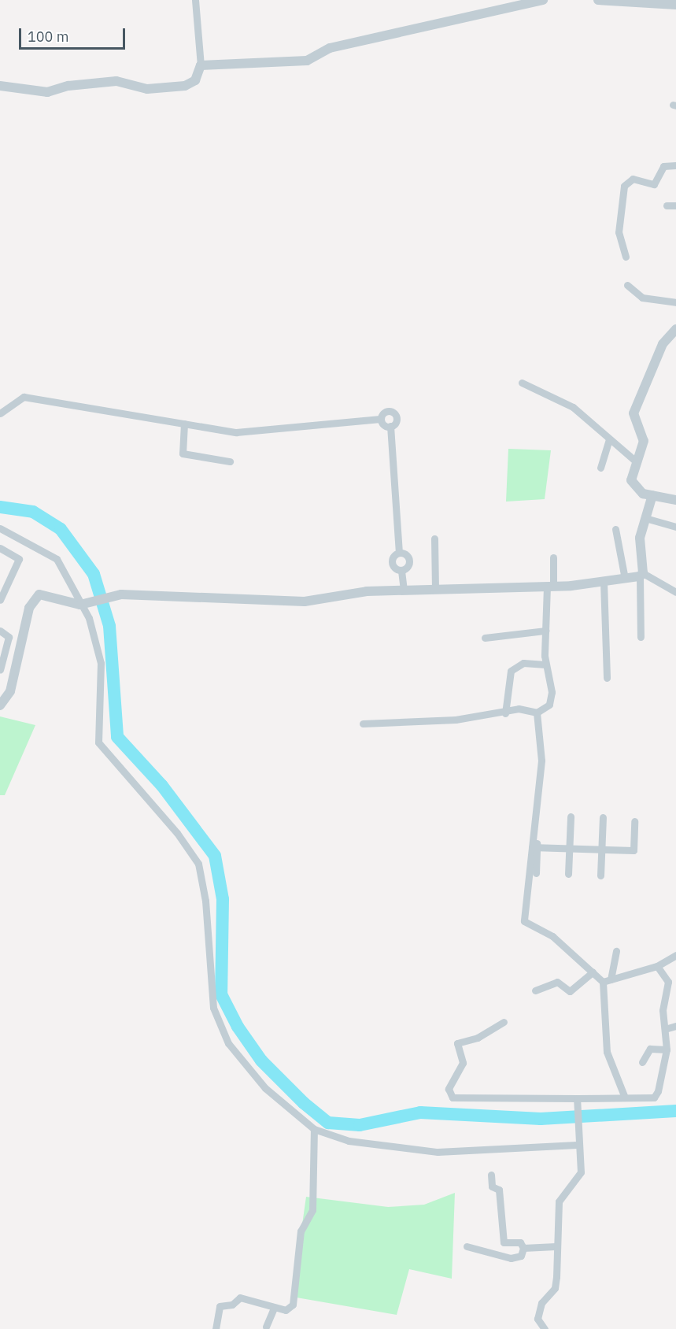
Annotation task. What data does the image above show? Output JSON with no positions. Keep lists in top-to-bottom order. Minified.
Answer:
{"scale_bar":"100 m"}
